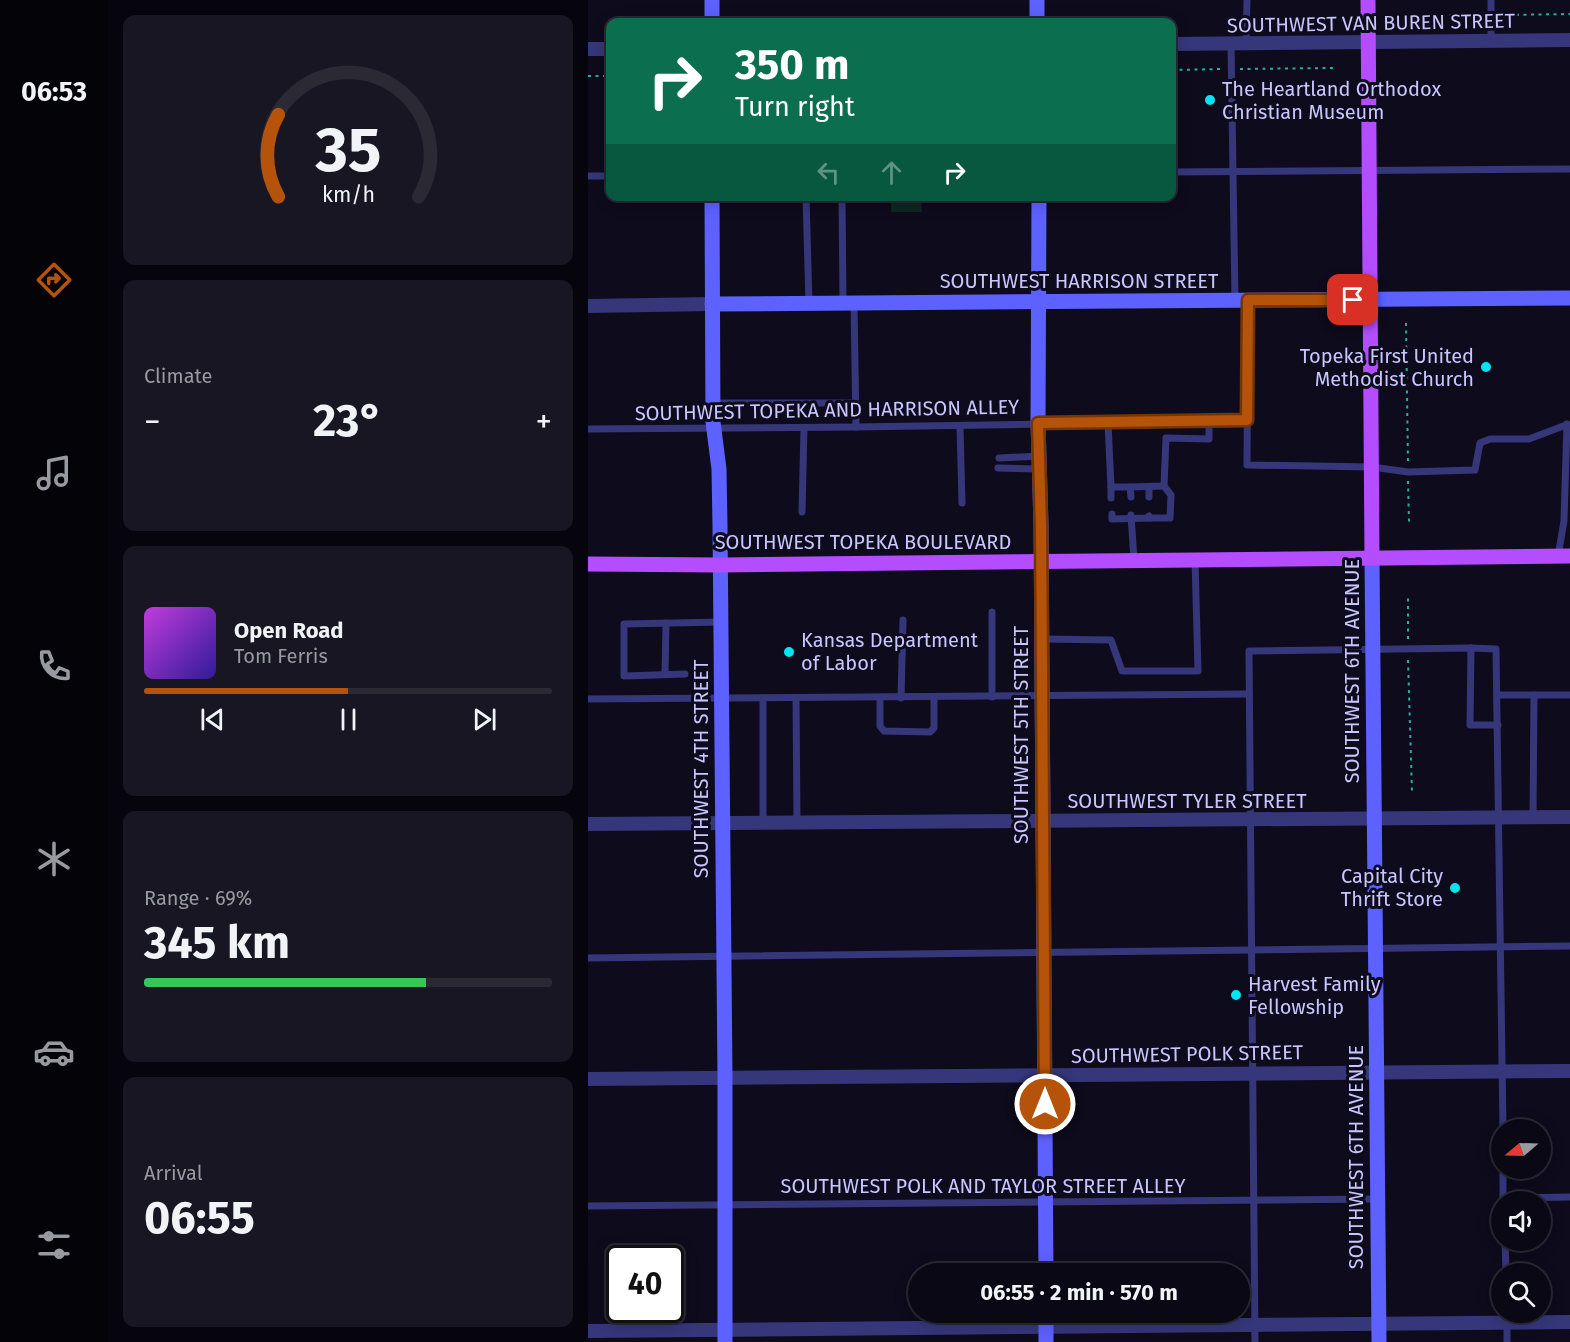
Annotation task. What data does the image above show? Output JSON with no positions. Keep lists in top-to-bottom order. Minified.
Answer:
{"streets":{"main road":["SOUTHWEST TOPEKA BOULEVARD","SOUTHWEST 6TH AVENUE"],"street":["SOUTHWEST VAN BUREN STREET","SOUTHWEST HARRISON STREET","SOUTHWEST 5TH STREET","SOUTHWEST 4TH STREET","SOUTHWEST TYLER STREET","SOUTHWEST POLK STREET"],"lane":["SOUTHWEST TOPEKA AND HARRISON ALLEY","SOUTHWEST POLK AND TAYLOR STREET ALLEY"]},"crossings":[["SOUTHWEST VAN BUREN STREET","SOUTHWEST 6TH AVENUE"],["SOUTHWEST HARRISON STREET","SOUTHWEST 6TH AVENUE"],["SOUTHWEST HARRISON STREET","SOUTHWEST 5TH STREET"],["SOUTHWEST HARRISON STREET","SOUTHWEST 4TH STREET"],["SOUTHWEST TOPEKA AND HARRISON ALLEY","SOUTHWEST 5TH STREET"],["SOUTHWEST TOPEKA AND HARRISON ALLEY","SOUTHWEST 4TH STREET"],["SOUTHWEST TOPEKA BOULEVARD","SOUTHWEST 6TH AVENUE"],["SOUTHWEST TOPEKA BOULEVARD","SOUTHWEST 5TH STREET"],["SOUTHWEST TOPEKA BOULEVARD","SOUTHWEST 4TH STREET"],["SOUTHWEST 6TH AVENUE","SOUTHWEST TYLER STREET"],["SOUTHWEST 6TH AVENUE","SOUTHWEST POLK STREET"],["SOUTHWEST 6TH AVENUE","SOUTHWEST POLK AND TAYLOR STREET ALLEY"],["SOUTHWEST 5TH STREET","SOUTHWEST TYLER STREET"],["SOUTHWEST 5TH STREET","SOUTHWEST POLK STREET"],["SOUTHWEST 5TH STREET","SOUTHWEST POLK AND TAYLOR STREET ALLEY"],["SOUTHWEST 4TH STREET","SOUTHWEST TYLER STREET"],["SOUTHWEST 4TH STREET","SOUTHWEST POLK STREET"],["SOUTHWEST 4TH STREET","SOUTHWEST POLK AND TAYLOR STREET ALLEY"]],"places":["The Heartland Orthodox Christian Museum","Topeka First United Methodist Church","Kansas Department of Labor","Capital City Thrift Store","Harvest Family Fellowship"],"north":"left","page":{"tabs":"06:53","turn":["350 m","Turn right"],"tile":["Climate",["Range · 69%","345 km"],["Arrival","06:55"]],"heat":["−","23°","+"],"song":["Open Road","Tom Ferris"],"limit":"40","trip":"06:55 · 2 min · 570 m","gauge":["35","km/h"]}}
